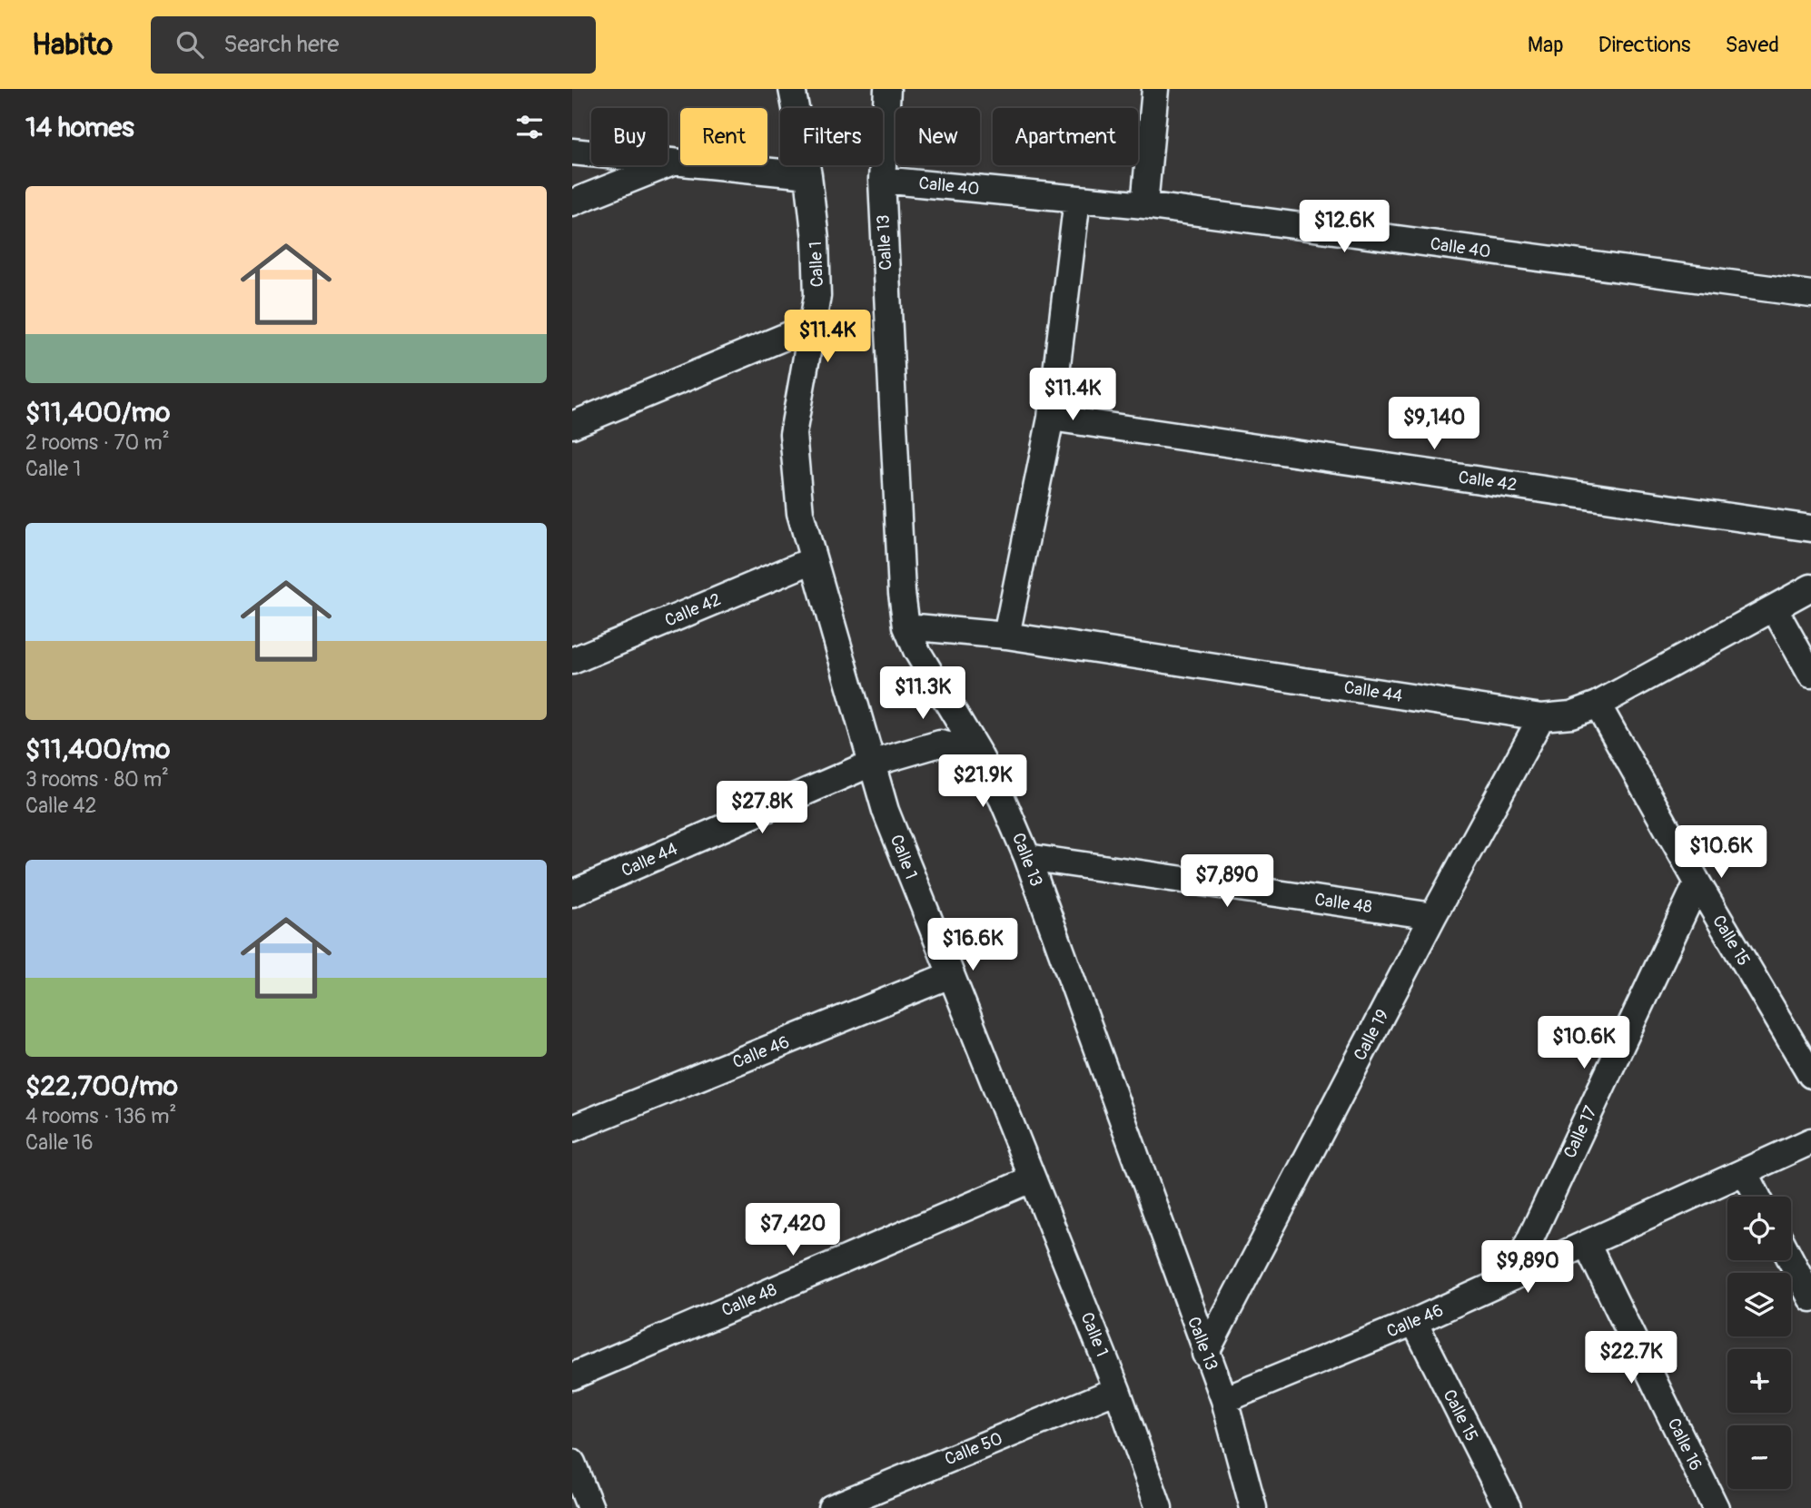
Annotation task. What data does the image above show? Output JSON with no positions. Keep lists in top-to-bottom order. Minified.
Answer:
{"streets":{"street":["Calle 40","Calle 13","Calle 1","Calle 42","Calle 44","Calle 48","Calle 15","Calle 19","Calle 46","Calle 17","Calle 16","Calle 50"]},"crossings":[["Calle 40","Calle 13"],["Calle 13","Calle 44"],["Calle 13","Calle 48"],["Calle 13","Calle 19"],["Calle 13","Calle 46"],["Calle 1","Calle 42"],["Calle 1","Calle 44"],["Calle 1","Calle 48"],["Calle 1","Calle 46"],["Calle 1","Calle 50"],["Calle 44","Calle 15"],["Calle 44","Calle 19"],["Calle 48","Calle 19"],["Calle 15","Calle 46"],["Calle 15","Calle 17"],["Calle 46","Calle 17"],["Calle 46","Calle 16"]],"page":{"header":"Habito","search":"Search here","nav":["Map","Directions","Saved"],"heading":"14 homes","chip":["Buy","Rent","Filters","New","Apartment"],"list":[{"name":"$11,400/mo","note":"2 rooms · 70 m² · Calle 1"},{"name":"$11,400/mo","note":"3 rooms · 80 m² · Calle 42"},{"name":"$22,700/mo","note":"4 rooms · 136 m² · Calle 16"}],"price":["$12.6K","$11.4K","$11.4K","$9,140","$11.3K","$21.9K","$27.8K","$10.6K","$7,890","$16.6K","$10.6K","$7,420","$9,890","$22.7K"],"map_buttons":["+","−"]}}
